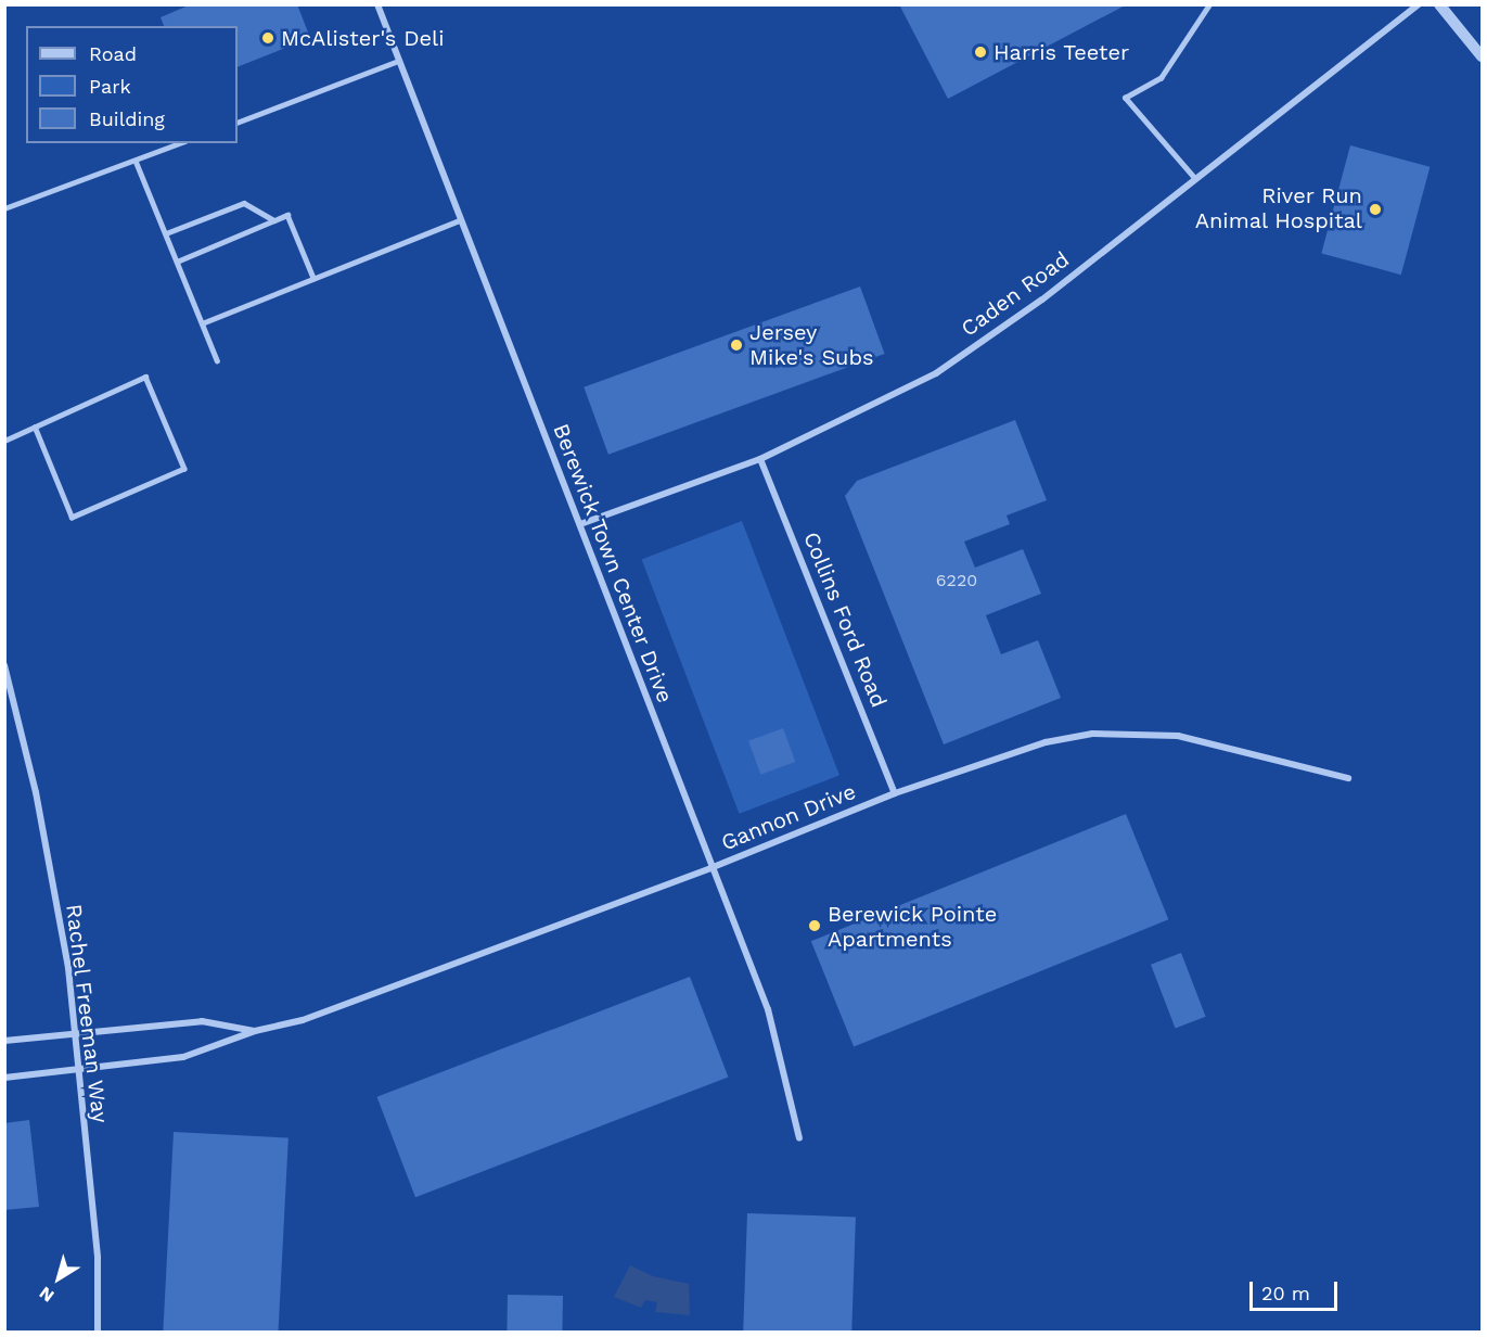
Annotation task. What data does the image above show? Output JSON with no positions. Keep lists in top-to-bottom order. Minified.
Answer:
{"streets":{"street":["Caden Road","Berewick Town Center Drive","Collins Ford Road","Gannon Drive","Rachel Freeman Way"]},"crossings":[["Caden Road","Berewick Town Center Drive"],["Caden Road","Collins Ford Road"],["Berewick Town Center Drive","Gannon Drive"],["Collins Ford Road","Gannon Drive"],["Gannon Drive","Rachel Freeman Way"]],"places":["McAlister's Deli","Harris Teeter","River Run Animal Hospital","Jersey Mike's Subs","Berewick Pointe Apartments"],"house_numbers":["6220"],"legend":["Road","Park","Building"],"scale_bar":"20 m","north":"bottom left"}
